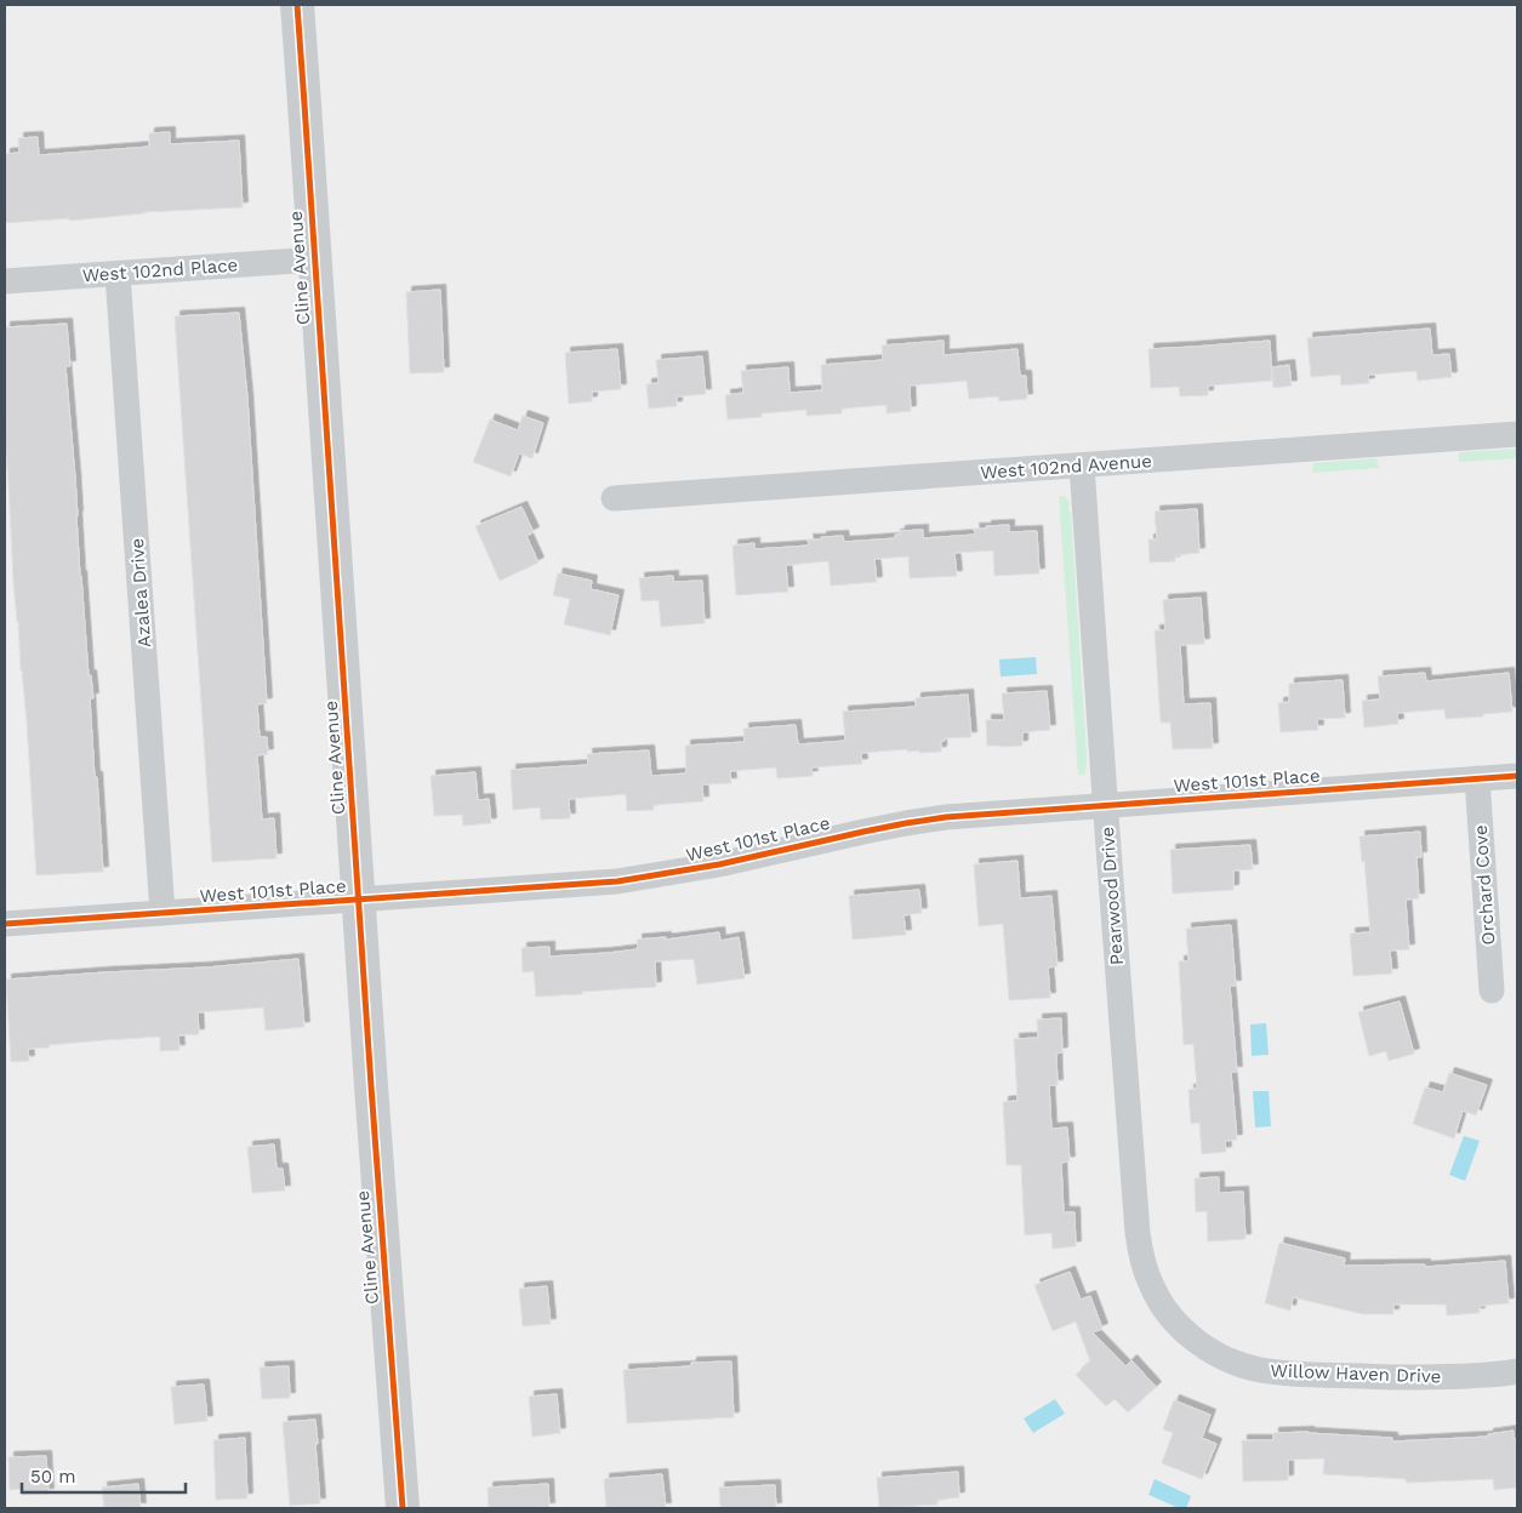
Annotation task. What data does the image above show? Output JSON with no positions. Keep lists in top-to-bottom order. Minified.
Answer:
{"streets":{"street":["Cline Avenue","West 102nd Place","West 102nd Avenue","Azalea Drive","West 101st Place","Orchard Cove","Pearwood Drive","Willow Haven Drive"]},"crossings":[["Cline Avenue","West 102nd Place"],["Cline Avenue","West 101st Place"],["West 102nd Place","Azalea Drive"],["West 102nd Avenue","Pearwood Drive"],["Azalea Drive","West 101st Place"],["West 101st Place","Orchard Cove"],["West 101st Place","Pearwood Drive"],["Pearwood Drive","Willow Haven Drive"]],"scale_bar":"50 m"}
